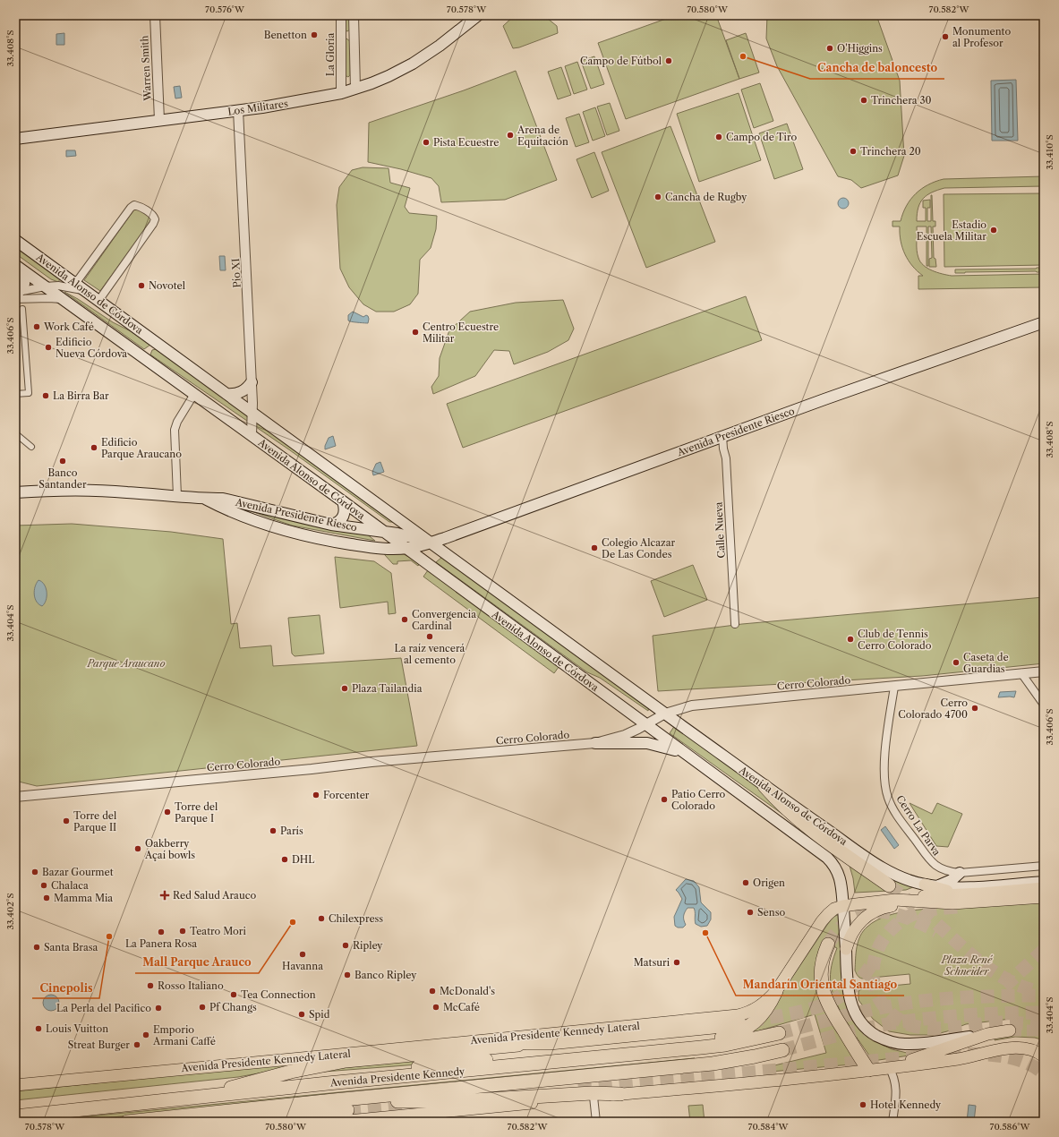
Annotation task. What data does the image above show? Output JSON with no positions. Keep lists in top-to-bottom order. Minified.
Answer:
{"streets":{"highway":["Avenida Presidente Kennedy"],"main road":["Los Militares","Avenida Alonso de Córdova","Avenida Presidente Riesco","Avenida Presidente Kennedy Lateral"],"street":["La Gloria","Warren Smith","Pío XI","Calle Nueva","Cerro Colorado","Cerro La Parva"]},"crossings":[["La Gloria","Los Militares"],["Warren Smith","Los Militares"],["Los Militares","Pío XI"],["Pío XI","Avenida Alonso de Córdova"],["Avenida Alonso de Córdova","Avenida Presidente Riesco"],["Avenida Alonso de Córdova","Cerro Colorado"],["Avenida Alonso de Córdova","Avenida Presidente Kennedy Lateral"],["Avenida Presidente Riesco","Calle Nueva"],["Cerro Colorado","Cerro La Parva"]],"parks":["Parque Araucano","Plaza René Schneider"],"places":{"other":["Benetton","Monumento al Profesor","O'Higgins","Cancha de baloncesto","Campo de Fútbol","Trinchera 30","Arena de Equitación","Campo de Tiro","Pista Ecuestre","Trinchera 20","Cancha de Rugby","Estadio Escuela Militar","Novotel","Work Café","Centro Ecuestre Militar","Edificio Nueva Córdova","La Birra Bar","Edificio Parque Araucano","Banco Santander","Colegio Alcazar De Las Condes","Convergencia Cardinal","La raíz vencerá al cemento","Club de Tennis Cerro Colorado","Caseta de Guardias","Plaza Tailandia","Cerro Colorado 4700","Forcenter","Patio Cerro Colorado","Torre del Parque I","Torre del Parque II","París","Oakberry Açaí bowls","DHL","Bazar Gourmet","Origen","Chalaca","Mamma Mia","Senso","Chilexpress","Mall Parque Arauco","Teatro Mori","La Panera Rosa","Mandarín Oriental Santiago","Cinepolis","Ripley","Santa Brasa","Havanna","Matsuri","Banco Ripley","Rosso Italiano","McDonald's","Tea Connection","Pf Changs","McCafé","La Perla del Pacifico","Spid","Louis Vuitton","Emporio Armani Caffé","Streat Burger","Hotel Kennedy"],"health":["Red Salud Arauco"]},"coordinates":["70.576°W","70.578°W","70.580°W","70.582°W","33.408°S","33.410°S","33.406°S","33.404°S","33.402°S","70.584°W","70.586°W"]}
